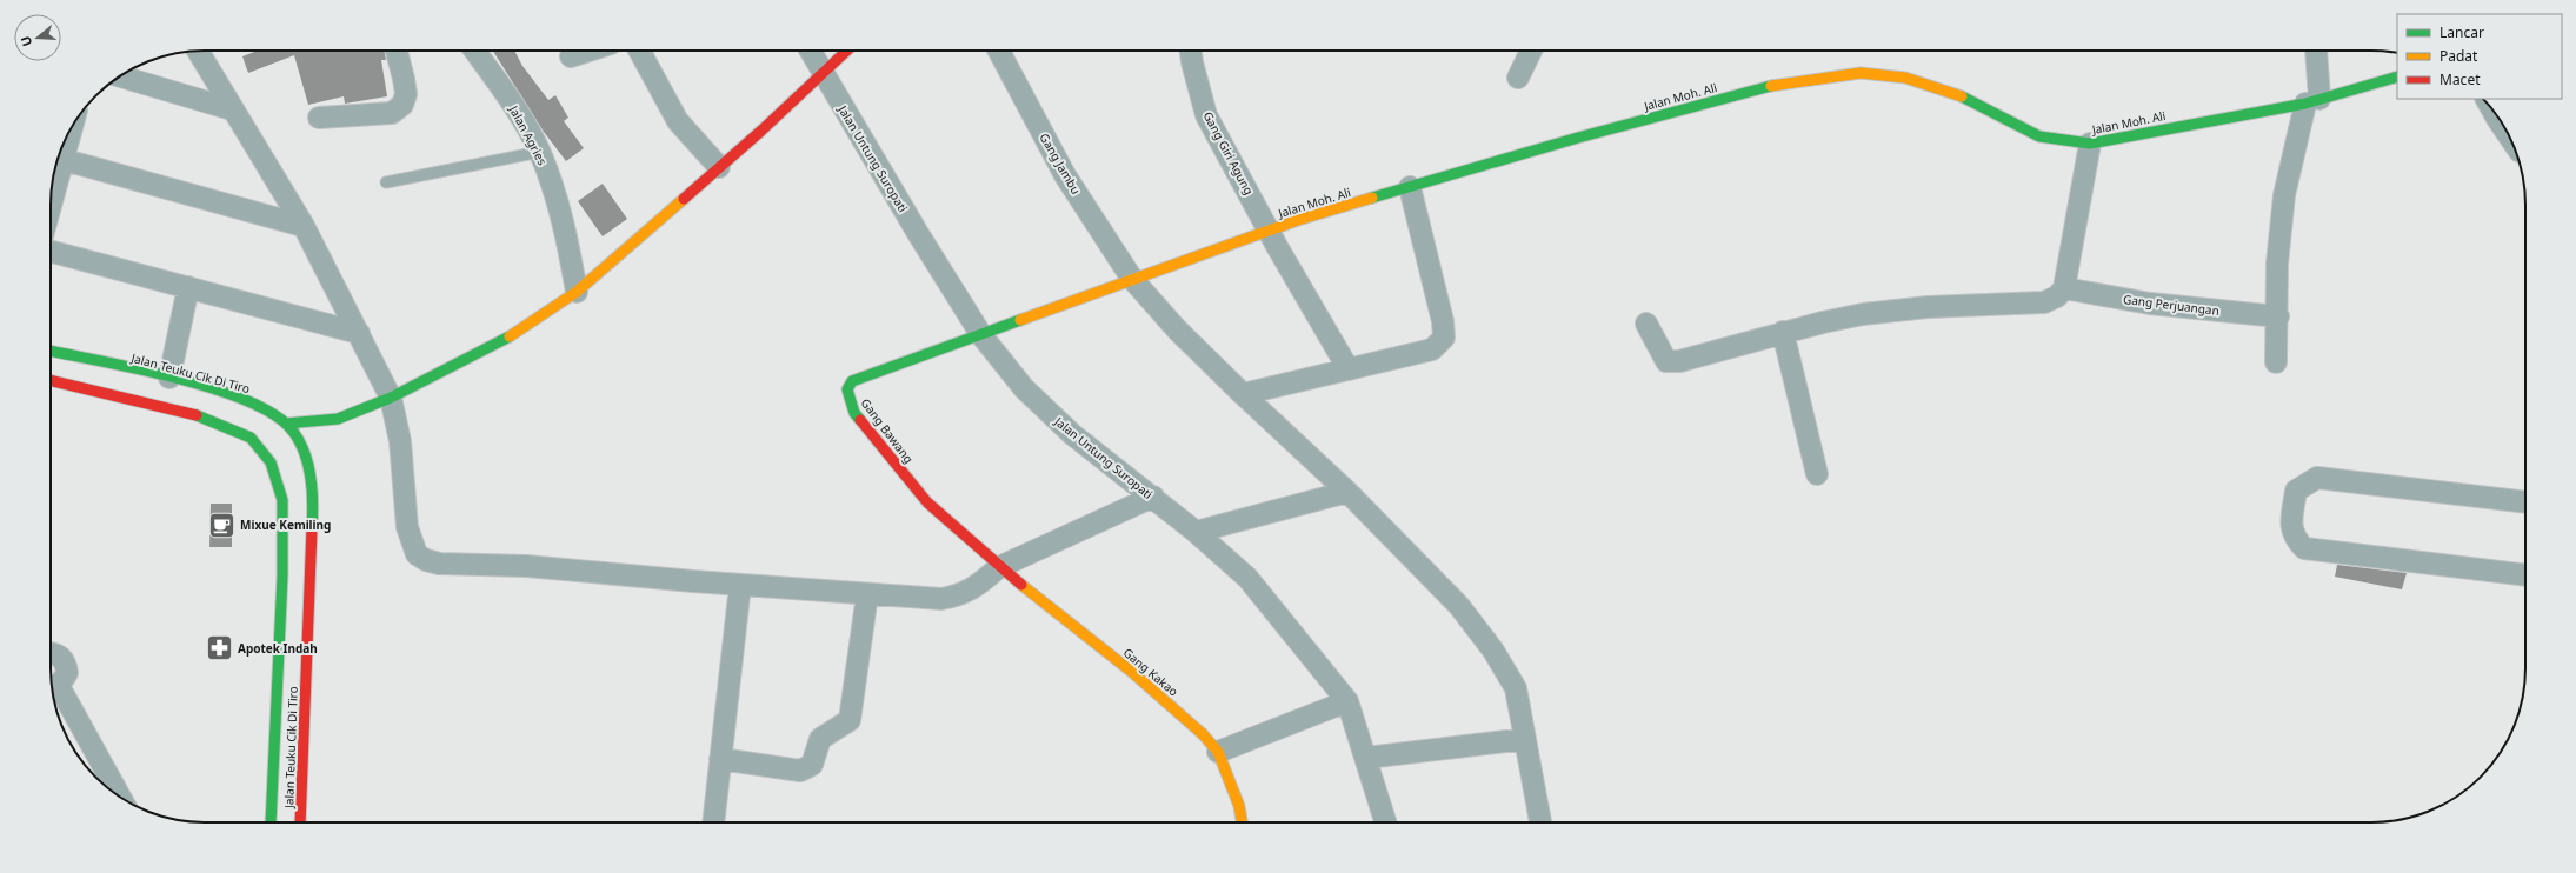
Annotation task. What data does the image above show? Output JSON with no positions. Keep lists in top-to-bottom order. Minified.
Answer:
{"streets":{"street":["Jalan Moh. Ali","Jalan Agries","Gang Giri Agung","Jalan Untung Suropati","Gang Jambu","Gang Perjuangan","Jalan Teuku Cik Di Tiro","Gang Bawang","Gang Kakao"]},"crossings":[["Jalan Moh. Ali","Gang Giri Agung"],["Jalan Moh. Ali","Jalan Untung Suropati"],["Jalan Moh. Ali","Gang Jambu"],["Jalan Moh. Ali","Gang Bawang"],["Jalan Untung Suropati","Gang Bawang"],["Gang Bawang","Gang Kakao"]],"places":{"cafe":["Mixue Kemiling"],"pharmacy":["Apotek Indah"]},"legend":["Lancar","Padat","Macet"],"north":"left"}
